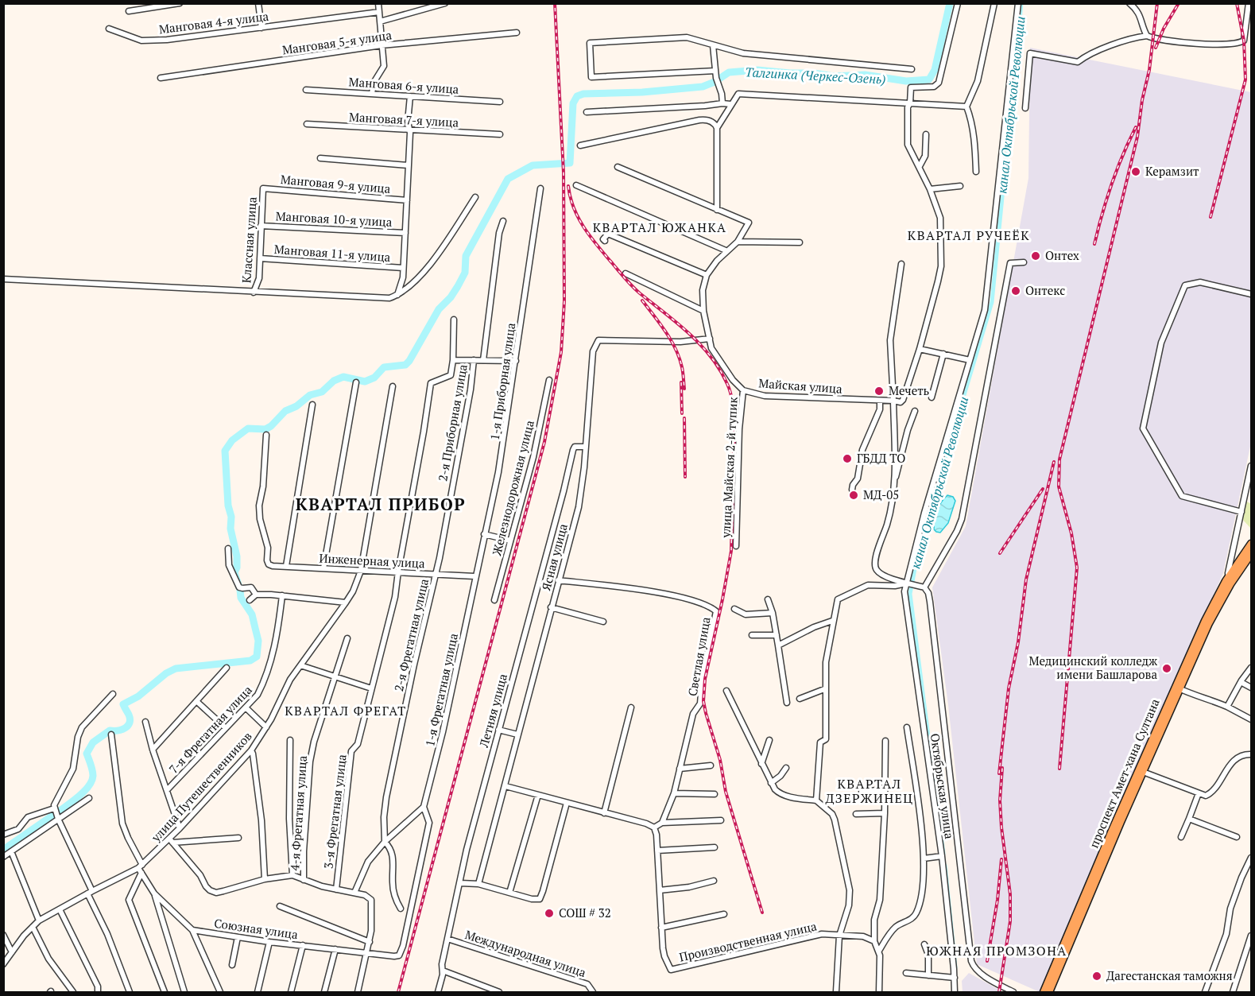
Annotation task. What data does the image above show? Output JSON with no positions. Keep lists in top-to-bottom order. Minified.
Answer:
{"streets":{"main road":["проспект Амет-хана Султана"],"street":["Манговая 4-я улица","Манговая 5-я улица","Манговая 6-я улица","Манговая 7-я улица","Манговая 9-я улица","Манговая 10-я улица","Классная улица","Манговая 11-я улица","1-я Приборная улица","Майская улица","2-я Приборная улица","улица Майская 2-й тупик","Железнодорожная улица","Ясная улица","Инженерная улица","2-я Фрегатная улица","Светлая улица","1-я Фрегатная улица","Летняя улица","7-я Фрегатная улица","Октябрьская улица","улица Путешественников","3-я Фрегатная улица","4-я Фрегатная улица","Союзная улица","Производственная улица","Международная улица"]},"crossings":[["Манговая 9-я улица","Классная улица"],["Манговая 10-я улица","Классная улица"],["Классная улица","Манговая 11-я улица"],["1-я Приборная улица","Инженерная улица"],["1-я Приборная улица","1-я Фрегатная улица"],["Майская улица","улица Майская 2-й тупик"],["Майская улица","Ясная улица"],["2-я Приборная улица","Инженерная улица"],["2-я Приборная улица","2-я Фрегатная улица"],["Ясная улица","Светлая улица"],["Ясная улица","Летняя улица"],["Инженерная улица","2-я Фрегатная улица"],["Инженерная улица","1-я Фрегатная улица"],["Инженерная улица","улица Путешественников"],["Инженерная улица","3-я Фрегатная улица"],["1-я Фрегатная улица","Союзная улица"],["Летняя улица","Международная улица"]],"districts":["КВАРТАЛ ЮЖАНКА","КВАРТАЛ РУЧЕЁК","КВАРТАЛ ПРИБОР","КВАРТАЛ ФРЕГАТ","КВАРТАЛ ДЗЕРЖИНЕЦ","ЮЖНАЯ ПРОМЗОНА"],"water":["Талгинка (Черкес-Озень)","канал Октябрьской Революции"],"places":["Керамзит","Онтех","Онтекс","Мечеть","ГБДД ТО","МД-05","Медицинский колледж имени Башларова","СОШ # 32","Дагестанская таможня"]}
